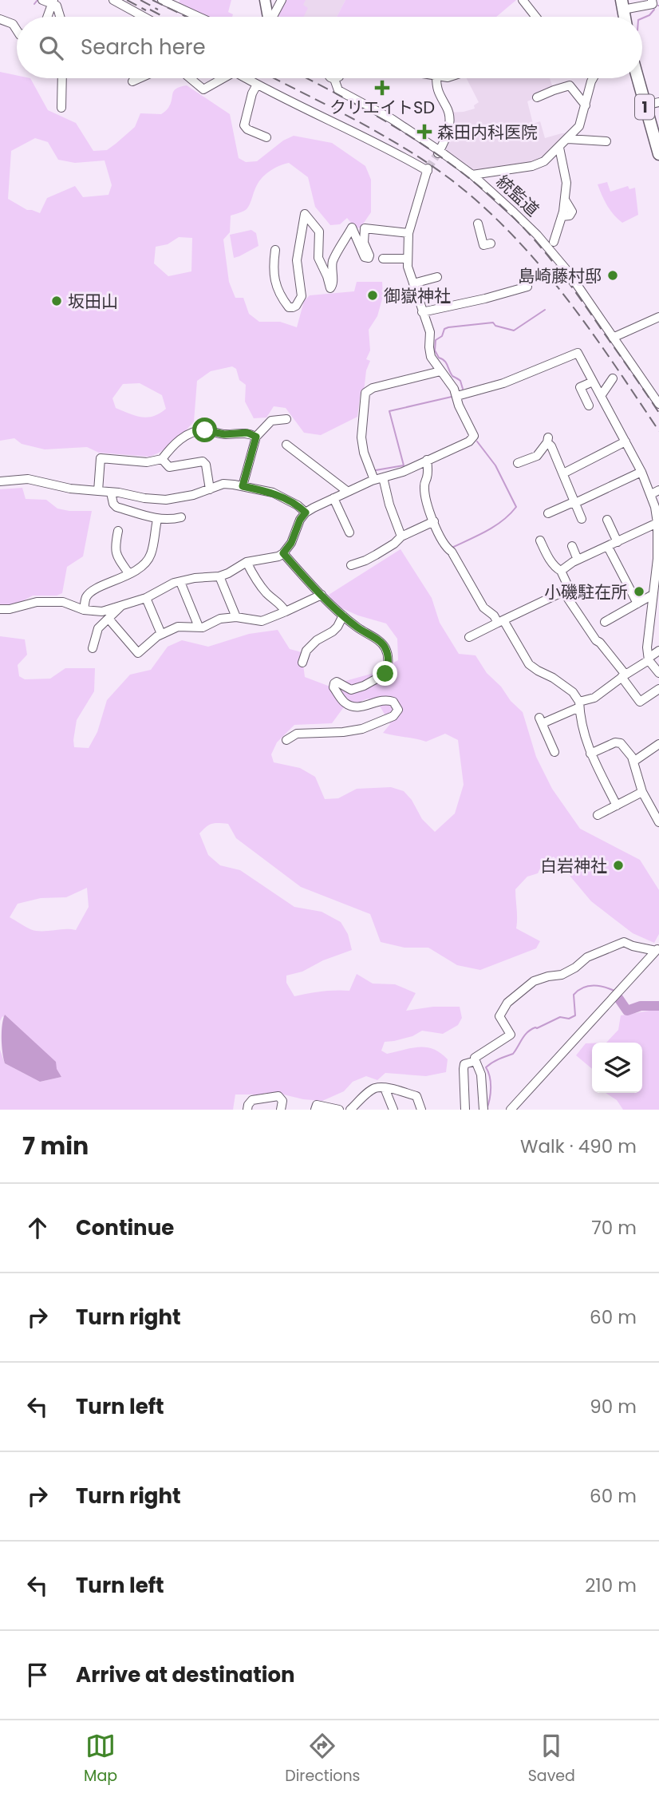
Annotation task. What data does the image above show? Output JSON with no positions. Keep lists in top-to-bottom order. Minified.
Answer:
{"streets":{"highway":["1"],"street":["統監道"]},"places":{"health":["クリエイトSD","森田内科医院"],"other":["島崎藤村邸","御嶽神社","坂田山","小磯駐在所","白岩神社"]},"page":{"search":"Search here","heading":["7 min","Walk · 490 m"],"list":[["Continue","70 m"],["Turn right","60 m"],["Turn left","90 m"],["Turn right","60 m"],["Turn left","210 m"],"Arrive at destination"],"nav":["Map","Directions","Saved"]}}
